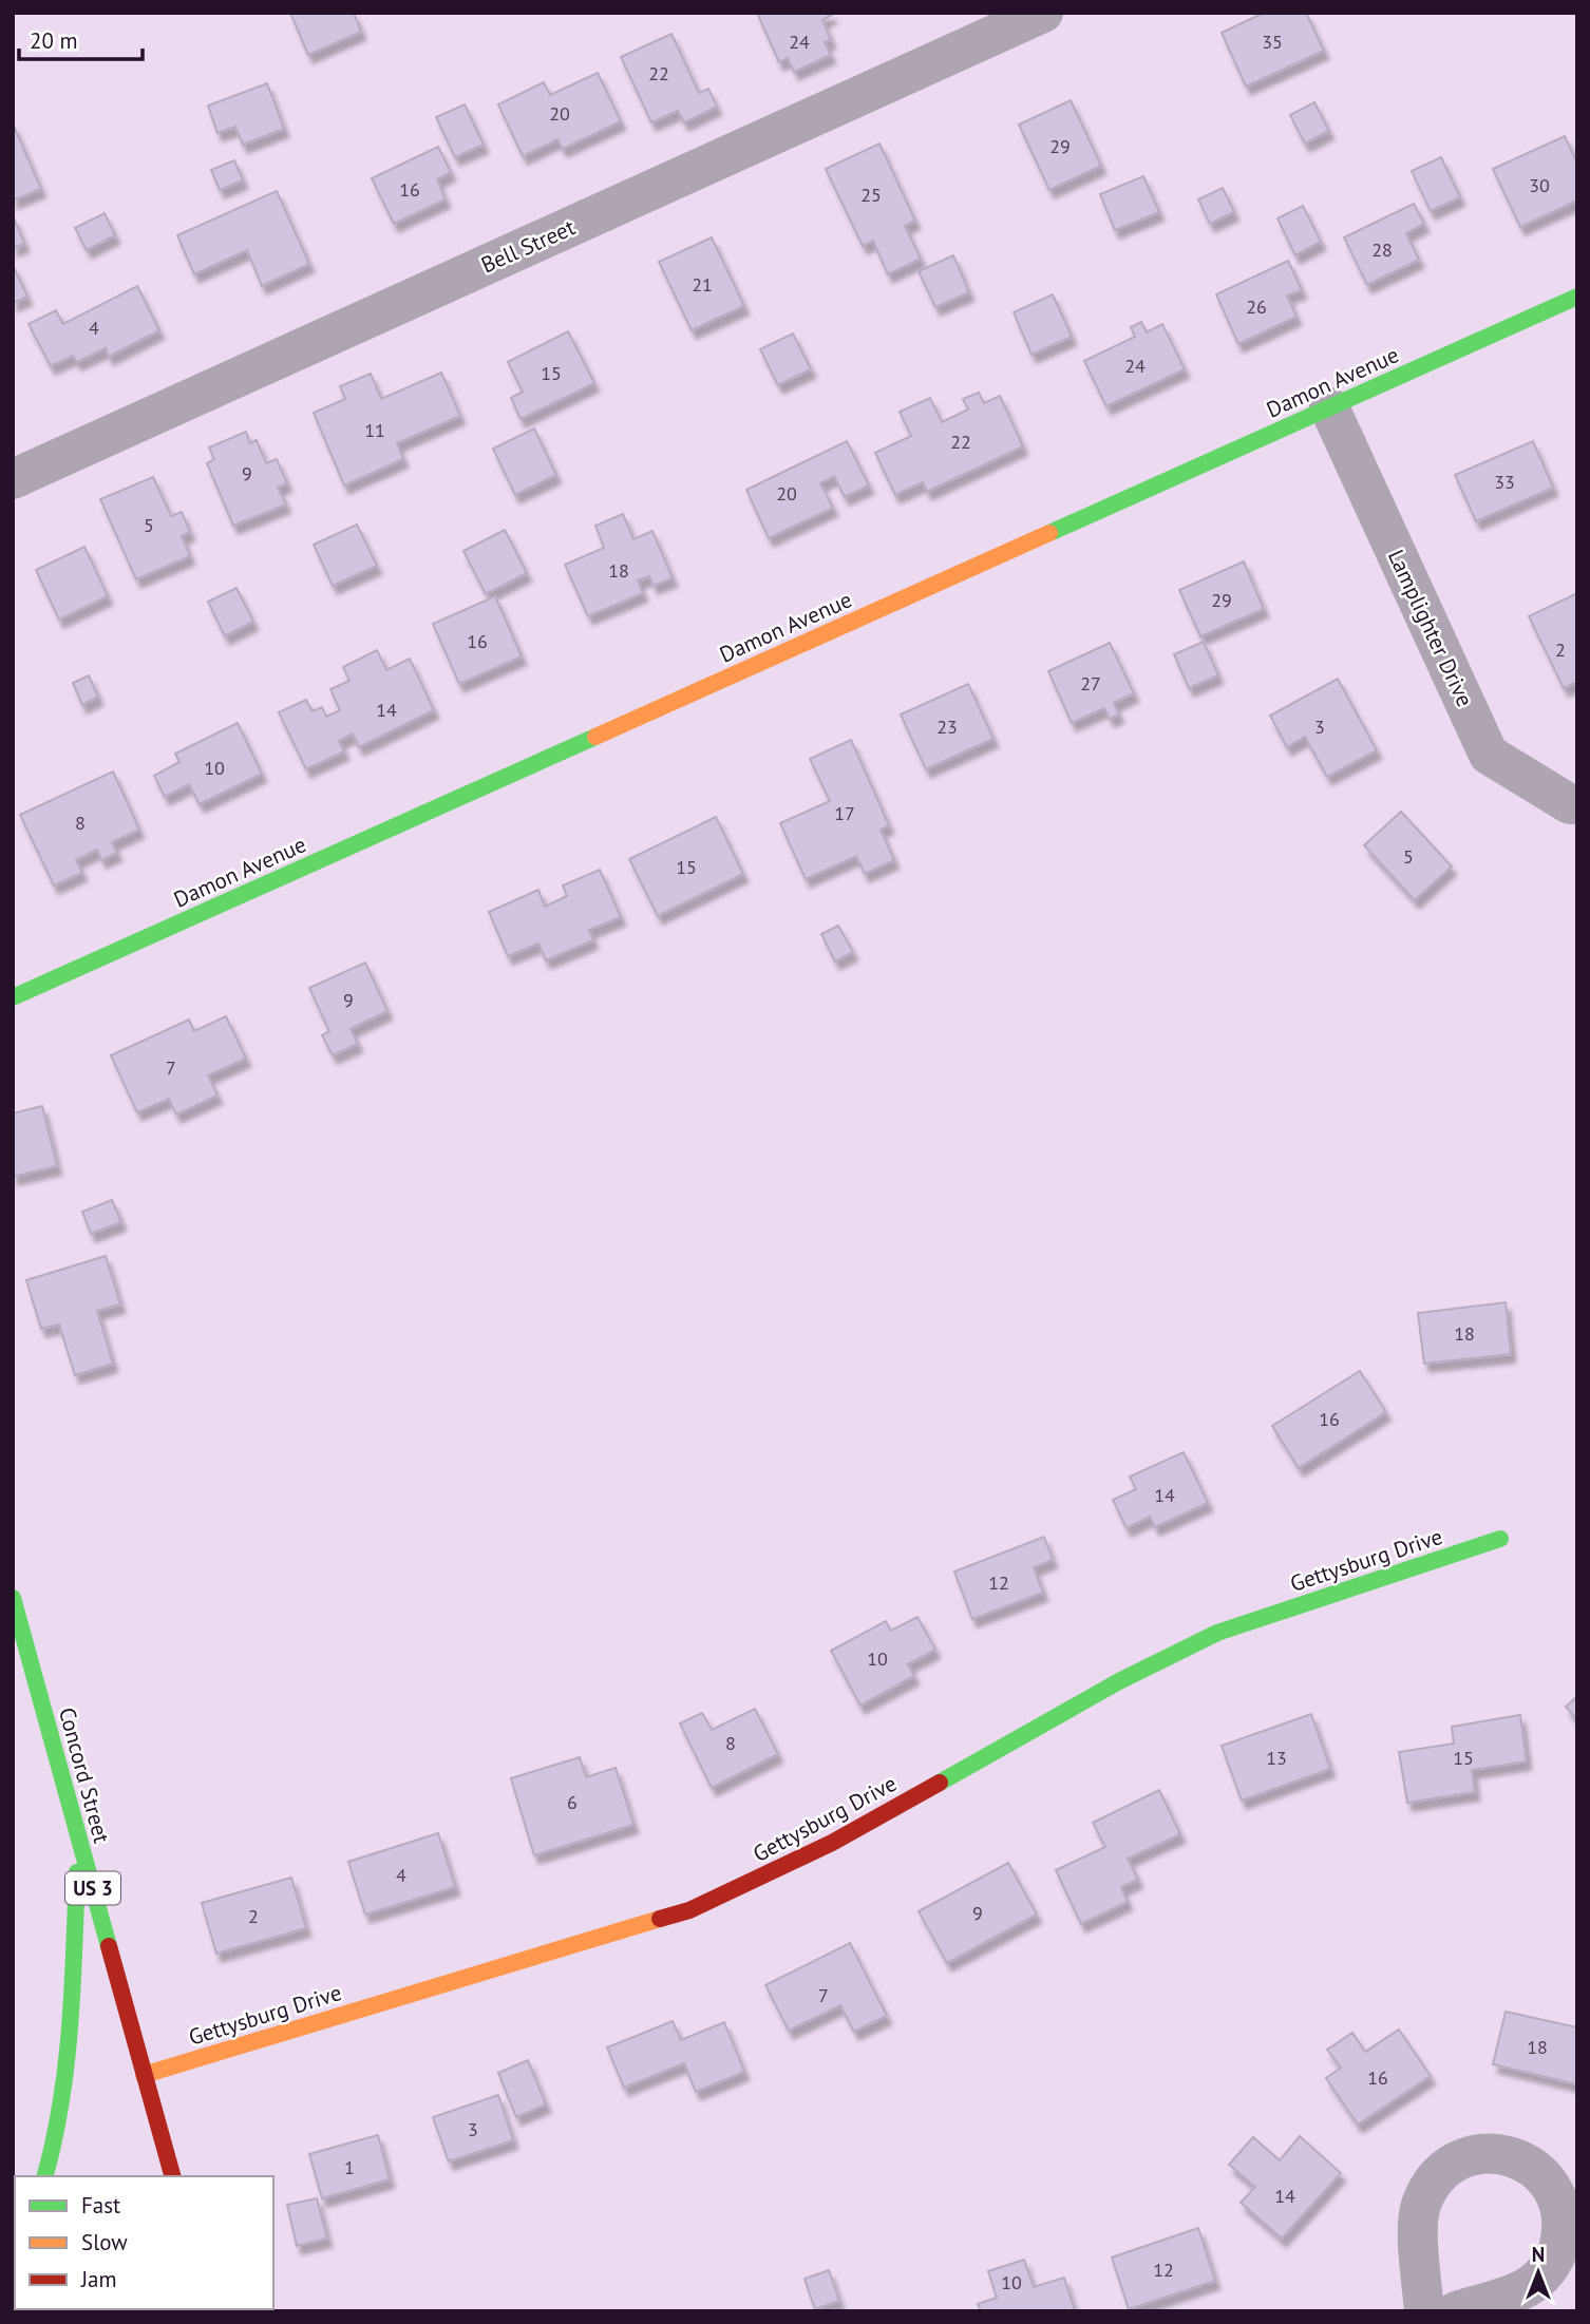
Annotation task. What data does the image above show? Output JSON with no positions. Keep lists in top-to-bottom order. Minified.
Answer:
{"streets":{"street":["Bell Street","Damon Avenue","Lamplighter Drive","Gettysburg Drive","Concord Street","US 3"]},"crossings":[["Damon Avenue","Lamplighter Drive"],["Gettysburg Drive","Concord Street"]],"house_numbers":["24","35","22","20","29","30","16","25","28","21","26","4","24","15","11","22","9","33","20","5","18","29","16","2","27","14","23","3","10","17","8","5","15","9","7","18","16","14","12","10","8","13","15","6","4","9","2","7","18","16","3","1","14","12","10"],"legend":["Fast","Slow","Jam"],"scale_bar":"20 m","north":"top"}
